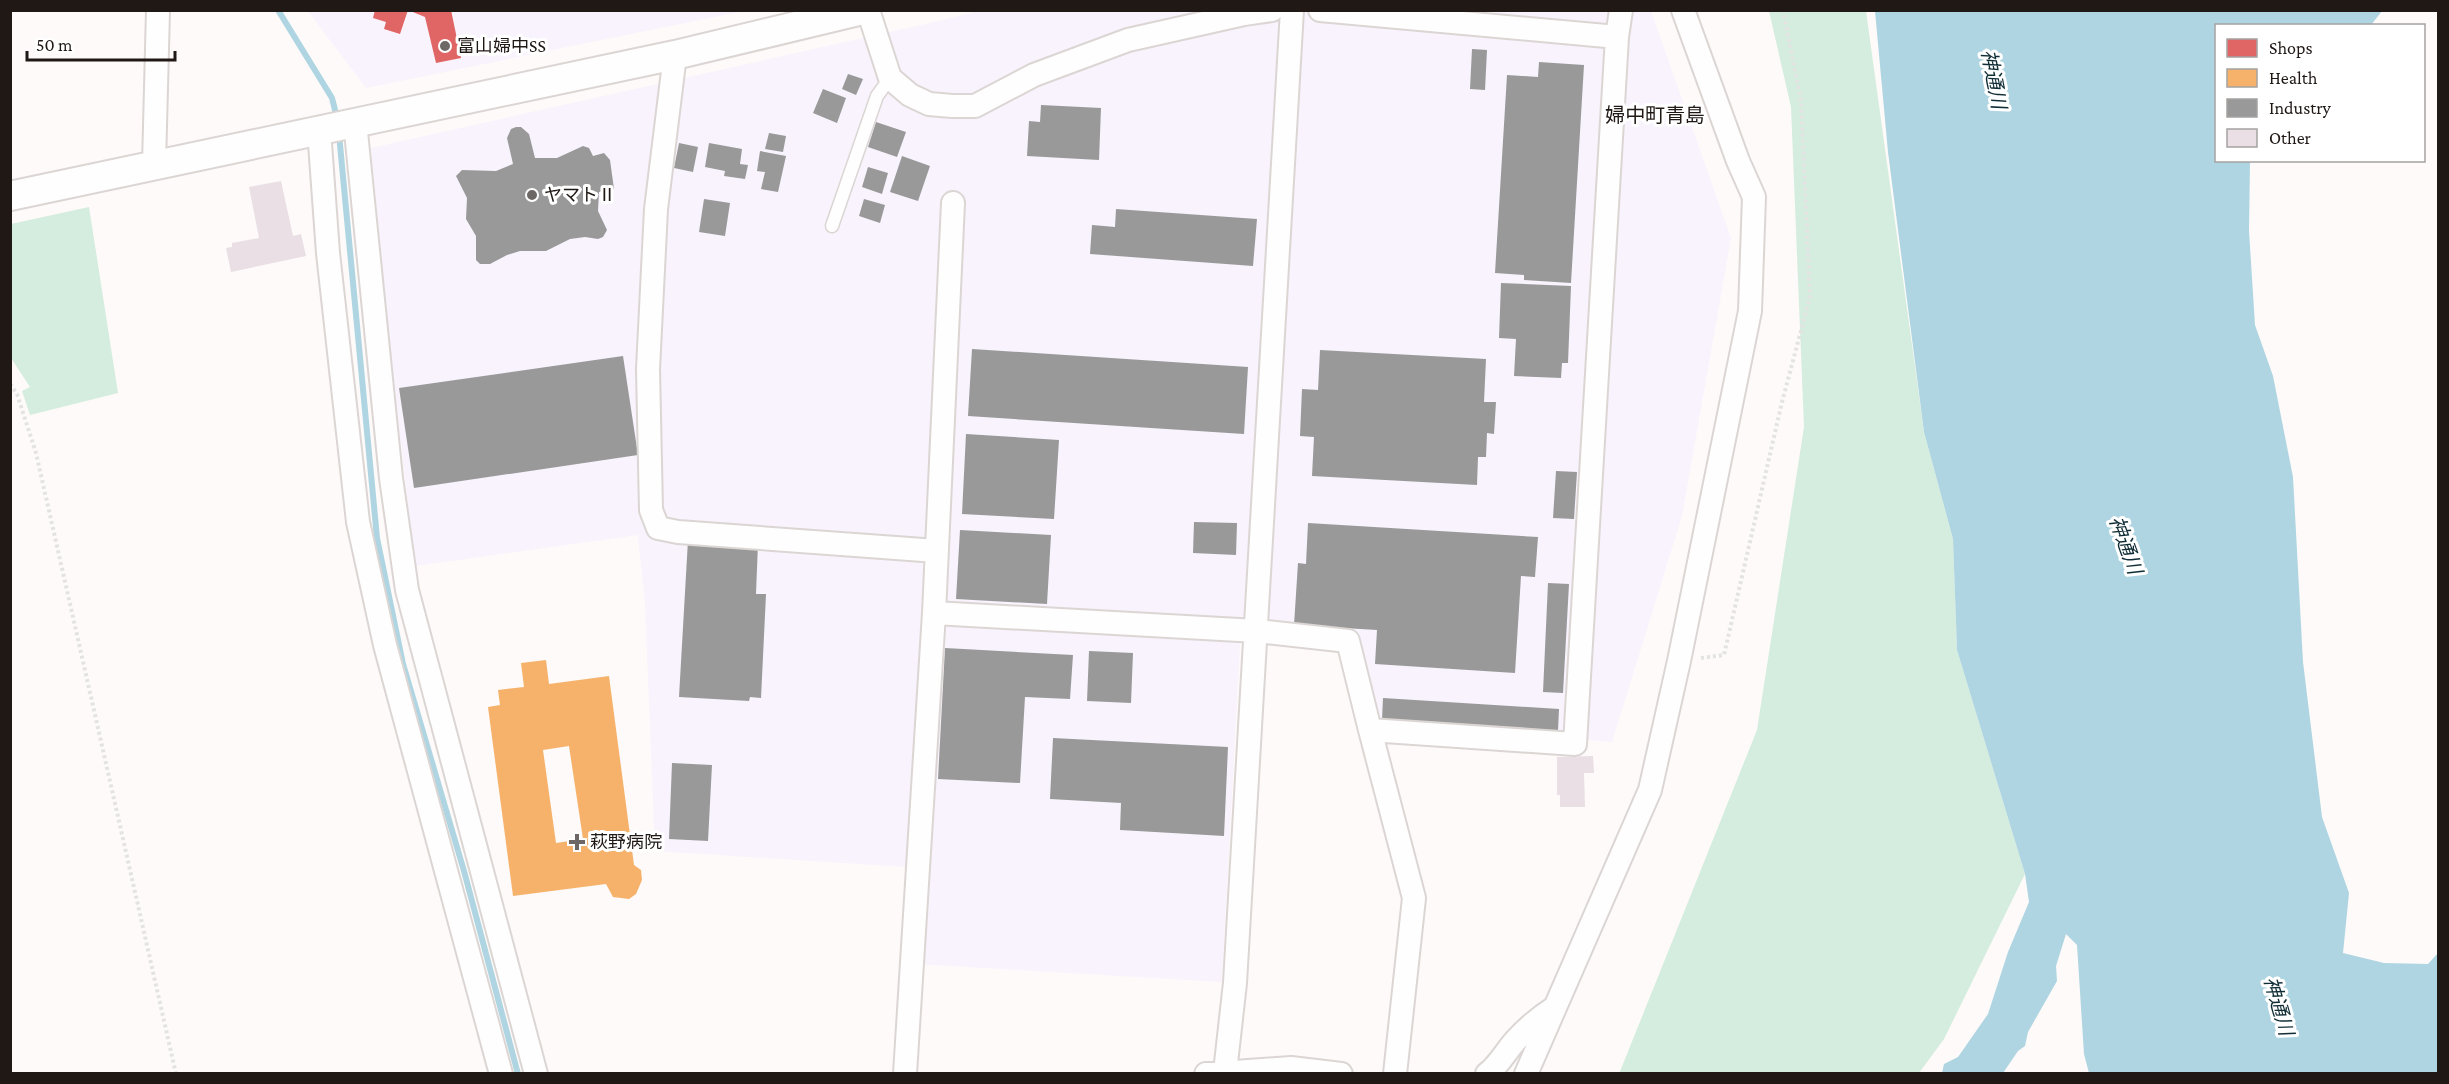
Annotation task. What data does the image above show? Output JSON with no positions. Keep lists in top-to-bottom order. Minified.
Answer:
{"districts":["婦中町青島"],"water":["神通川"],"places":{"other":["富山婦中SS","ヤマトⅡ"],"health":["萩野病院"]},"legend":["Shops","Health","Industry","Other"],"scale_bar":"50 m"}
